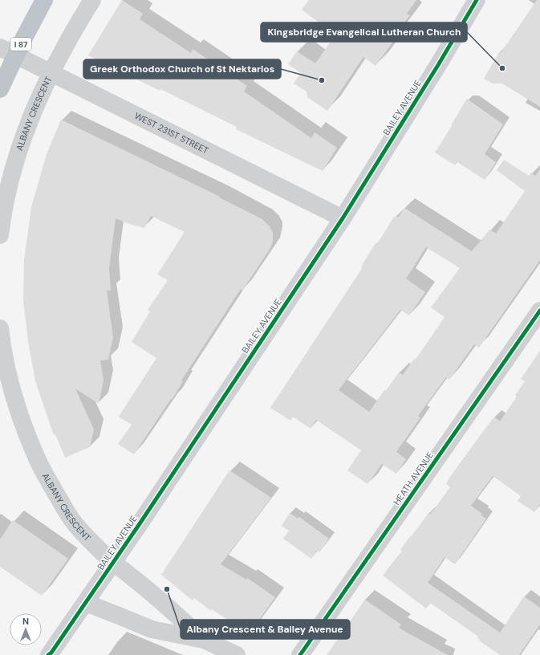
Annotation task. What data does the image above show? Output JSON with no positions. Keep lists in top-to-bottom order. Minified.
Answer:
{"streets":{"highway":["I 87"],"main road":["BAILEY AVENUE"],"street":["ALBANY CRESCENT","WEST 231ST STREET","HEATH AVENUE"]},"crossings":[["BAILEY AVENUE","ALBANY CRESCENT"],["BAILEY AVENUE","WEST 231ST STREET"],["ALBANY CRESCENT","WEST 231ST STREET"]],"places":["Kingsbridge Evangelical Lutheran Church","Greek Orthodox Church of St Nektarios","Albany Crescent & Bailey Avenue"],"north":"top"}
